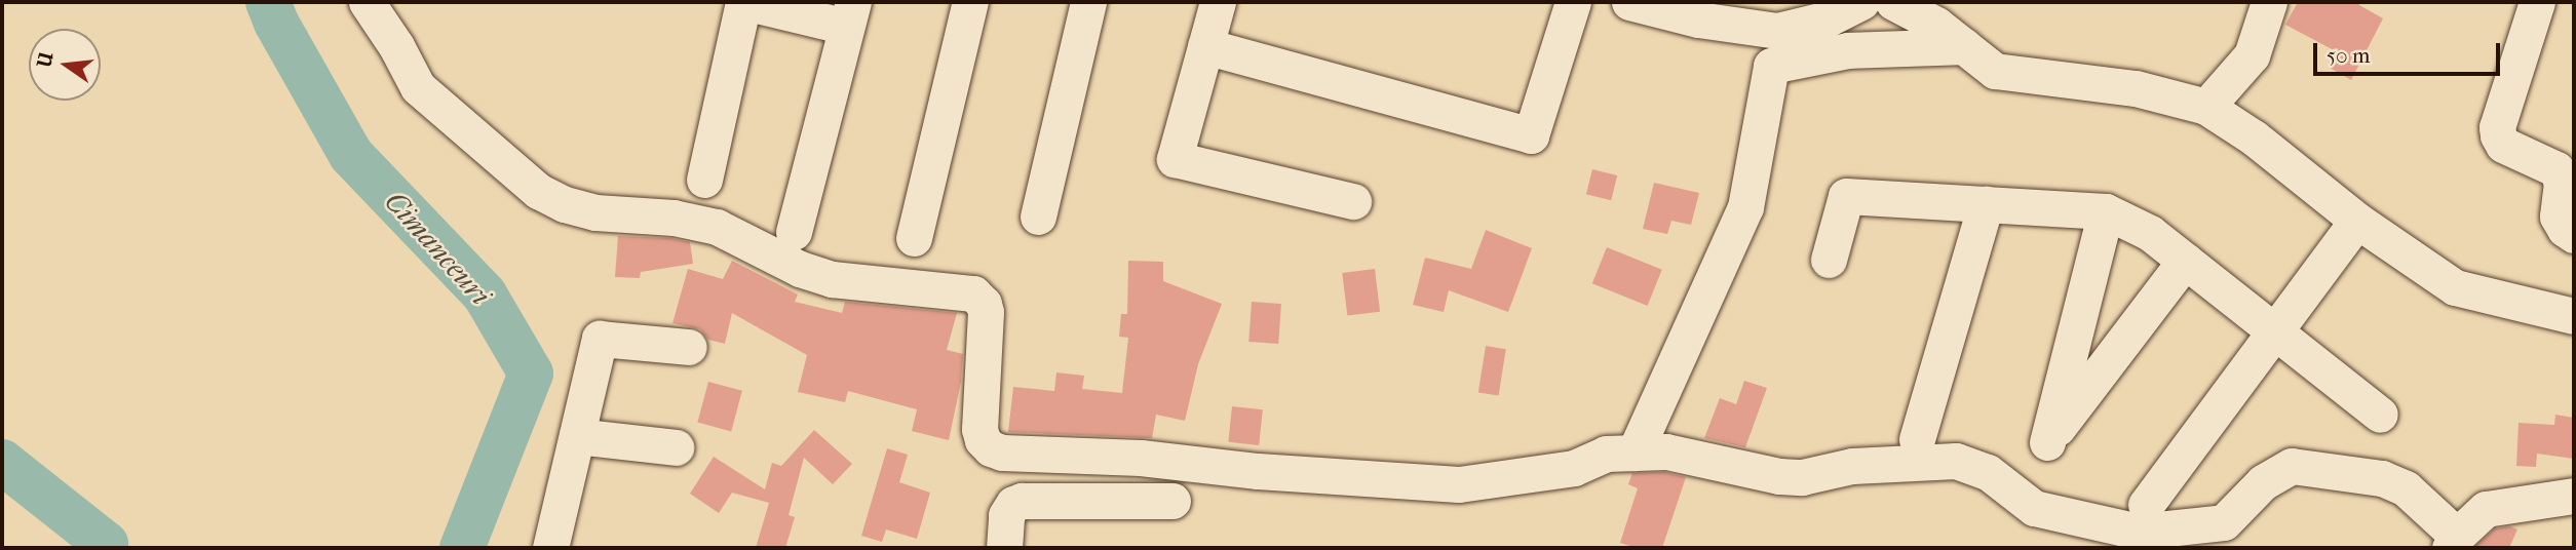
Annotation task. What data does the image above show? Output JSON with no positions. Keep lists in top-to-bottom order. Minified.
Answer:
{"water":["Cimanceuri"],"scale_bar":"50 m","north":"left"}
